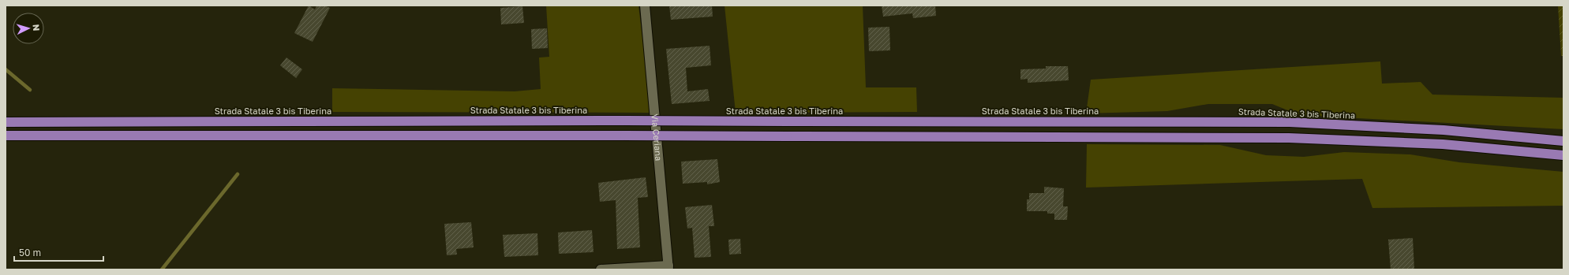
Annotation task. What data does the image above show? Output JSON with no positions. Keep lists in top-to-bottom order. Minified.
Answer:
{"streets":{"highway":["Strada Statale 3 bis Tiberina"],"street":["Via Ceriana"]},"scale_bar":"50 m","north":"right"}
